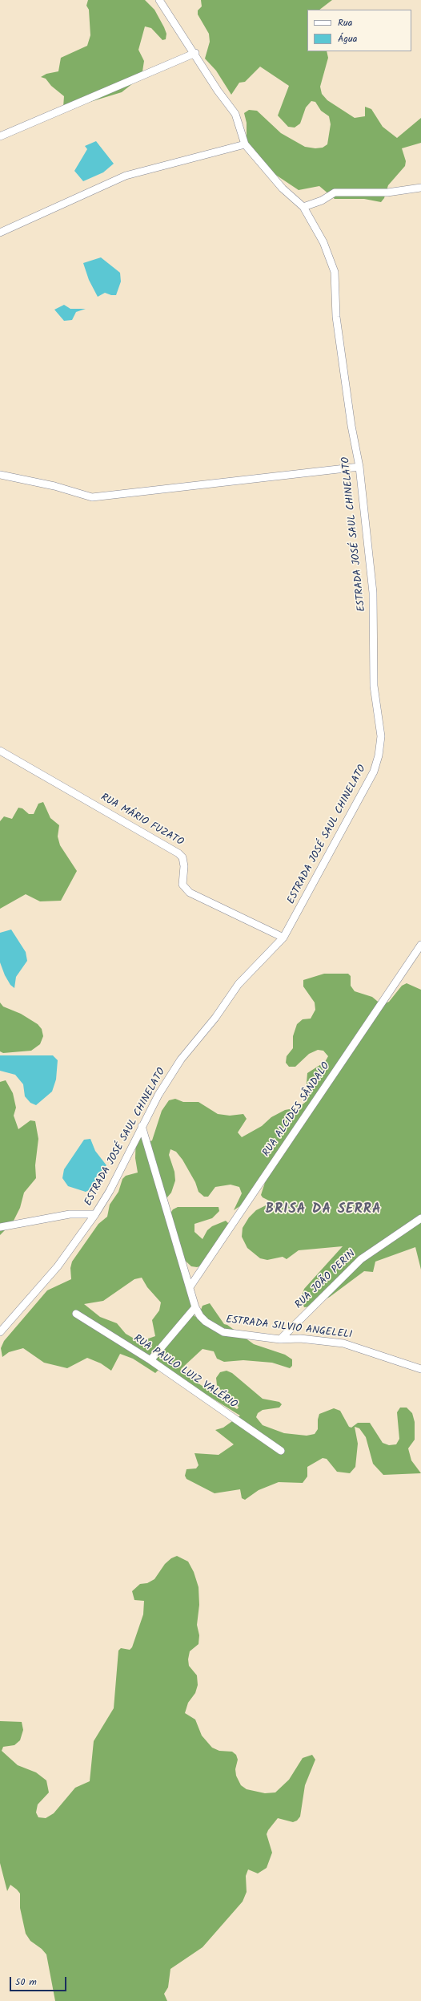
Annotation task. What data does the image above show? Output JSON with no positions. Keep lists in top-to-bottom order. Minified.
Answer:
{"streets":{"street":["ESTRADA JOSÉ SAUL CHINELATO","RUA MÁRIO FUZATO","RUA ALCIDES SÂNDALO","RUA JOÃO PERIN","ESTRADA SILVIO ANGELELI","RUA PAULO LUIZ VALÉRIO"]},"crossings":[["ESTRADA JOSÉ SAUL CHINELATO","RUA MÁRIO FUZATO"],["ESTRADA JOSÉ SAUL CHINELATO","ESTRADA SILVIO ANGELELI"],["RUA ALCIDES SÂNDALO","ESTRADA SILVIO ANGELELI"],["RUA JOÃO PERIN","ESTRADA SILVIO ANGELELI"]],"districts":["BRISA DA SERRA"],"legend":["Rua","Água"],"scale_bar":"50 m"}
